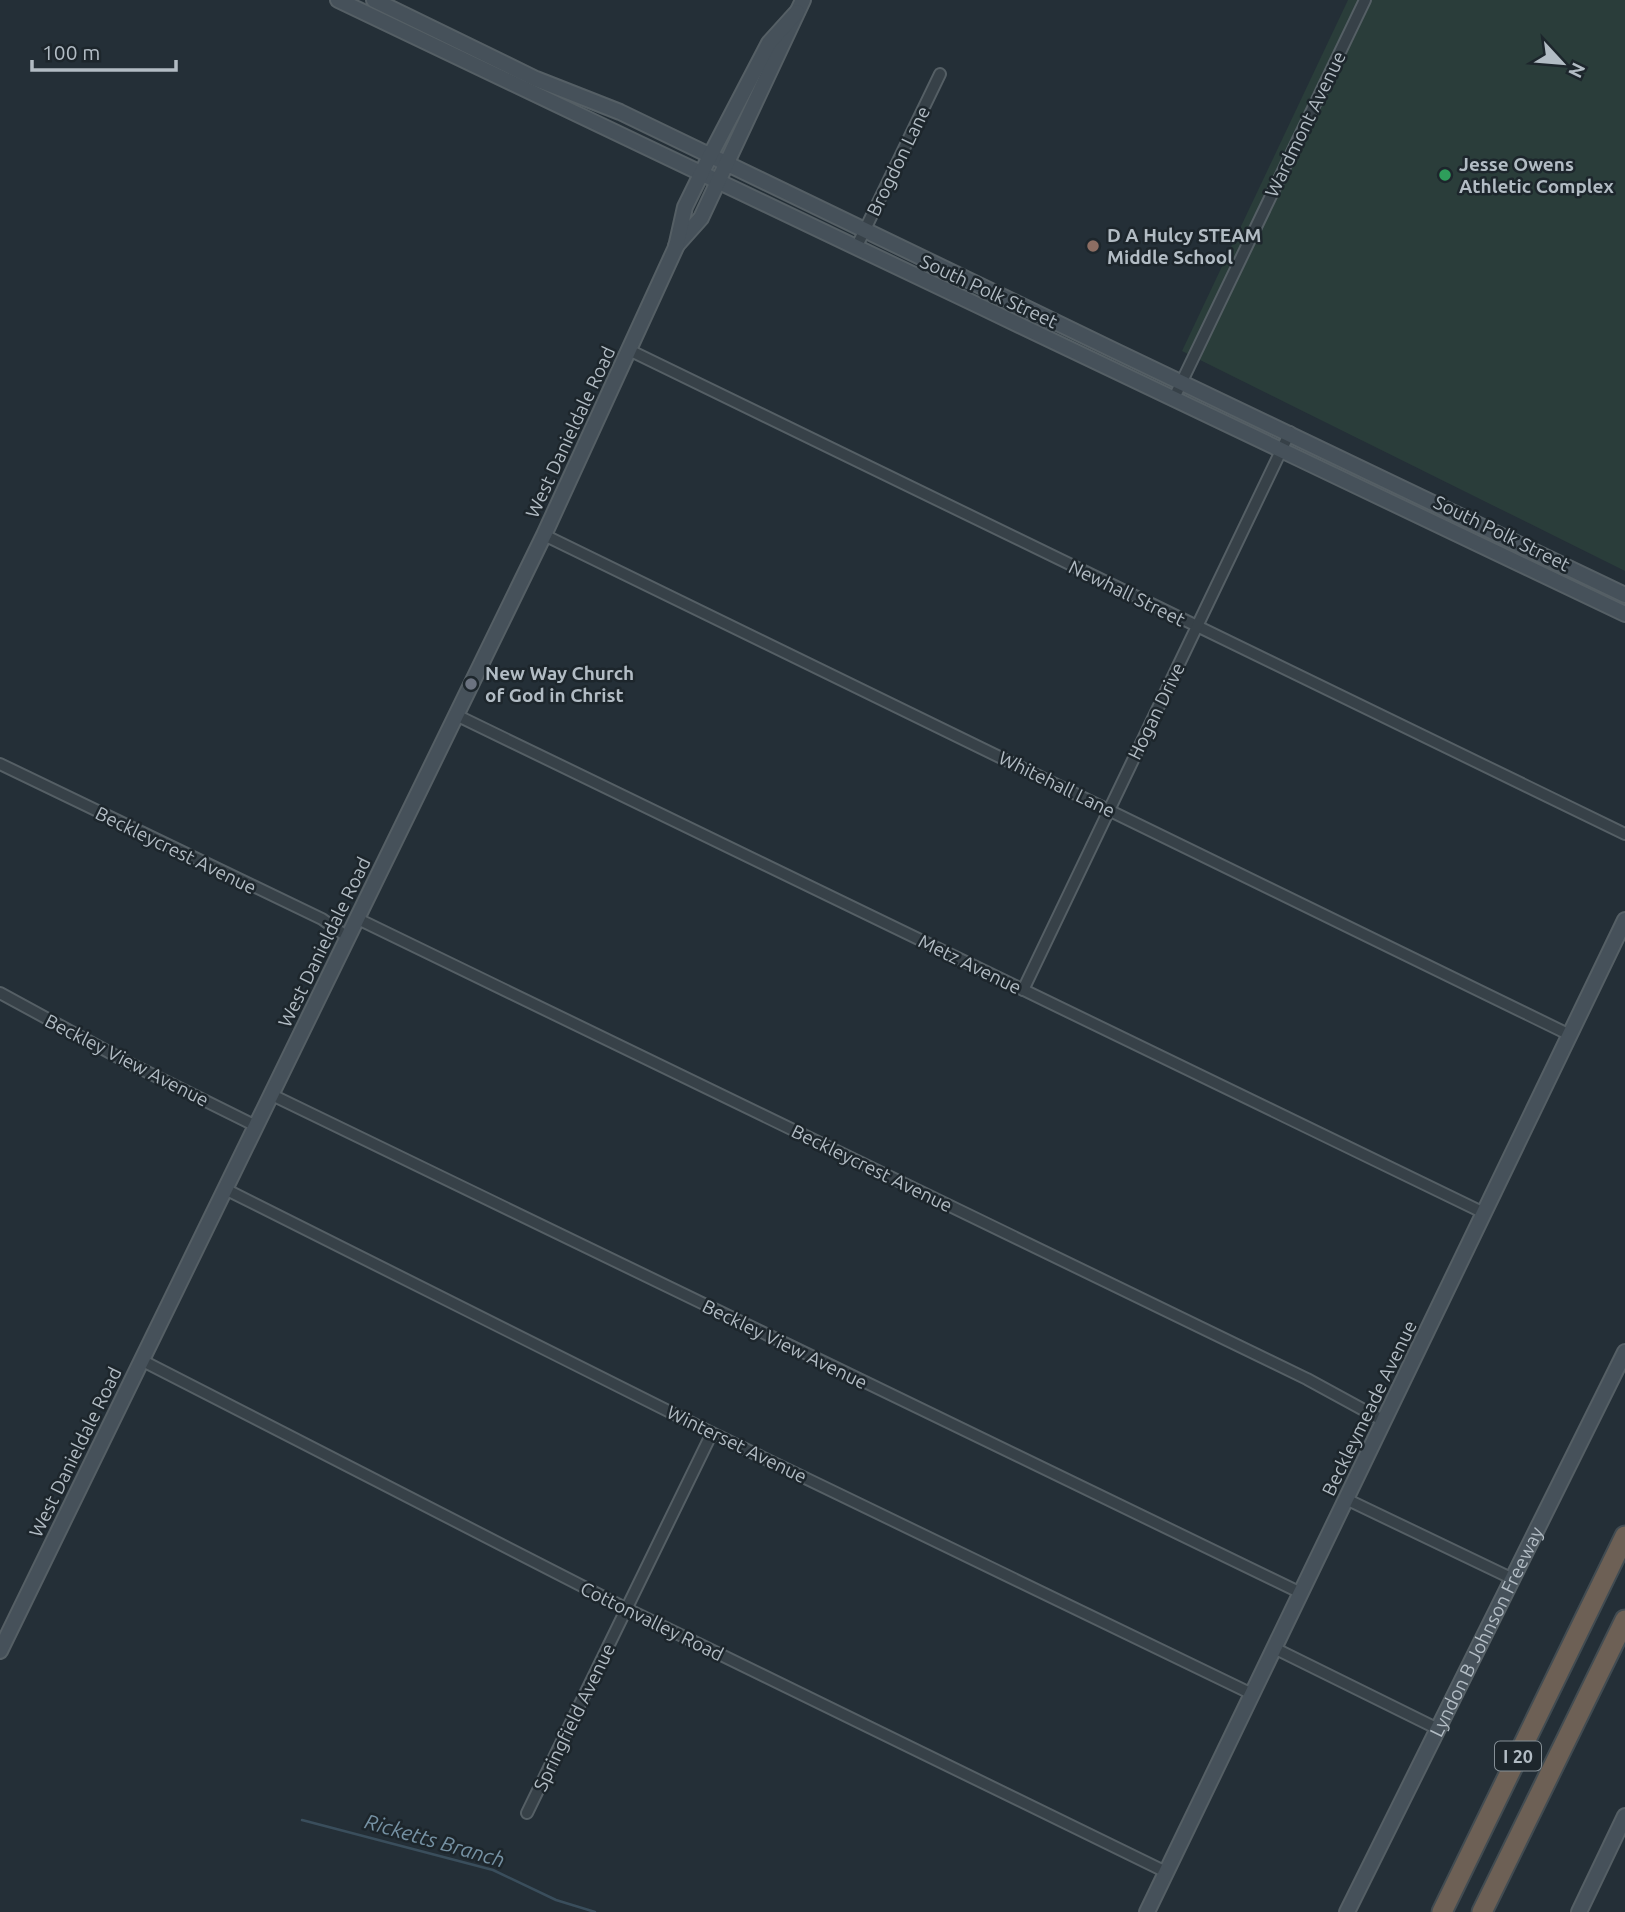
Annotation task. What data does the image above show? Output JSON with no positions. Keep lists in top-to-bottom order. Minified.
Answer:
{"streets":{"highway":["I 20"],"main road":["South Polk Street","West Danieldale Road","Beckleymeade Avenue","Lyndon B Johnson Freeway"],"street":["Wardmont Avenue","Brogdon Lane","Newhall Street","Hogan Drive","Whitehall Lane","Beckleycrest Avenue","Metz Avenue","Beckley View Avenue","Winterset Avenue","Cottonvalley Road","Springfield Avenue"]},"crossings":[["Wardmont Avenue","South Polk Street"],["Brogdon Lane","South Polk Street"],["South Polk Street","West Danieldale Road"],["South Polk Street","Hogan Drive"],["West Danieldale Road","Newhall Street"],["West Danieldale Road","Whitehall Lane"],["West Danieldale Road","Beckleycrest Avenue"],["West Danieldale Road","Metz Avenue"],["West Danieldale Road","Beckley View Avenue"],["West Danieldale Road","Winterset Avenue"],["West Danieldale Road","Cottonvalley Road"],["Newhall Street","Hogan Drive"],["Hogan Drive","Whitehall Lane"],["Hogan Drive","Metz Avenue"],["Whitehall Lane","Beckleymeade Avenue"],["Beckleycrest Avenue","Beckleymeade Avenue"],["Metz Avenue","Beckleymeade Avenue"],["Beckley View Avenue","Beckleymeade Avenue"],["Beckleymeade Avenue","Winterset Avenue"],["Beckleymeade Avenue","Cottonvalley Road"],["Winterset Avenue","Springfield Avenue"],["Cottonvalley Road","Springfield Avenue"]],"water":["Ricketts Branch"],"places":["Jesse Owens Athletic Complex","D A Hulcy STEAM Middle School","New Way Church of God in Christ"],"scale_bar":"100 m","north":"bottom right"}
